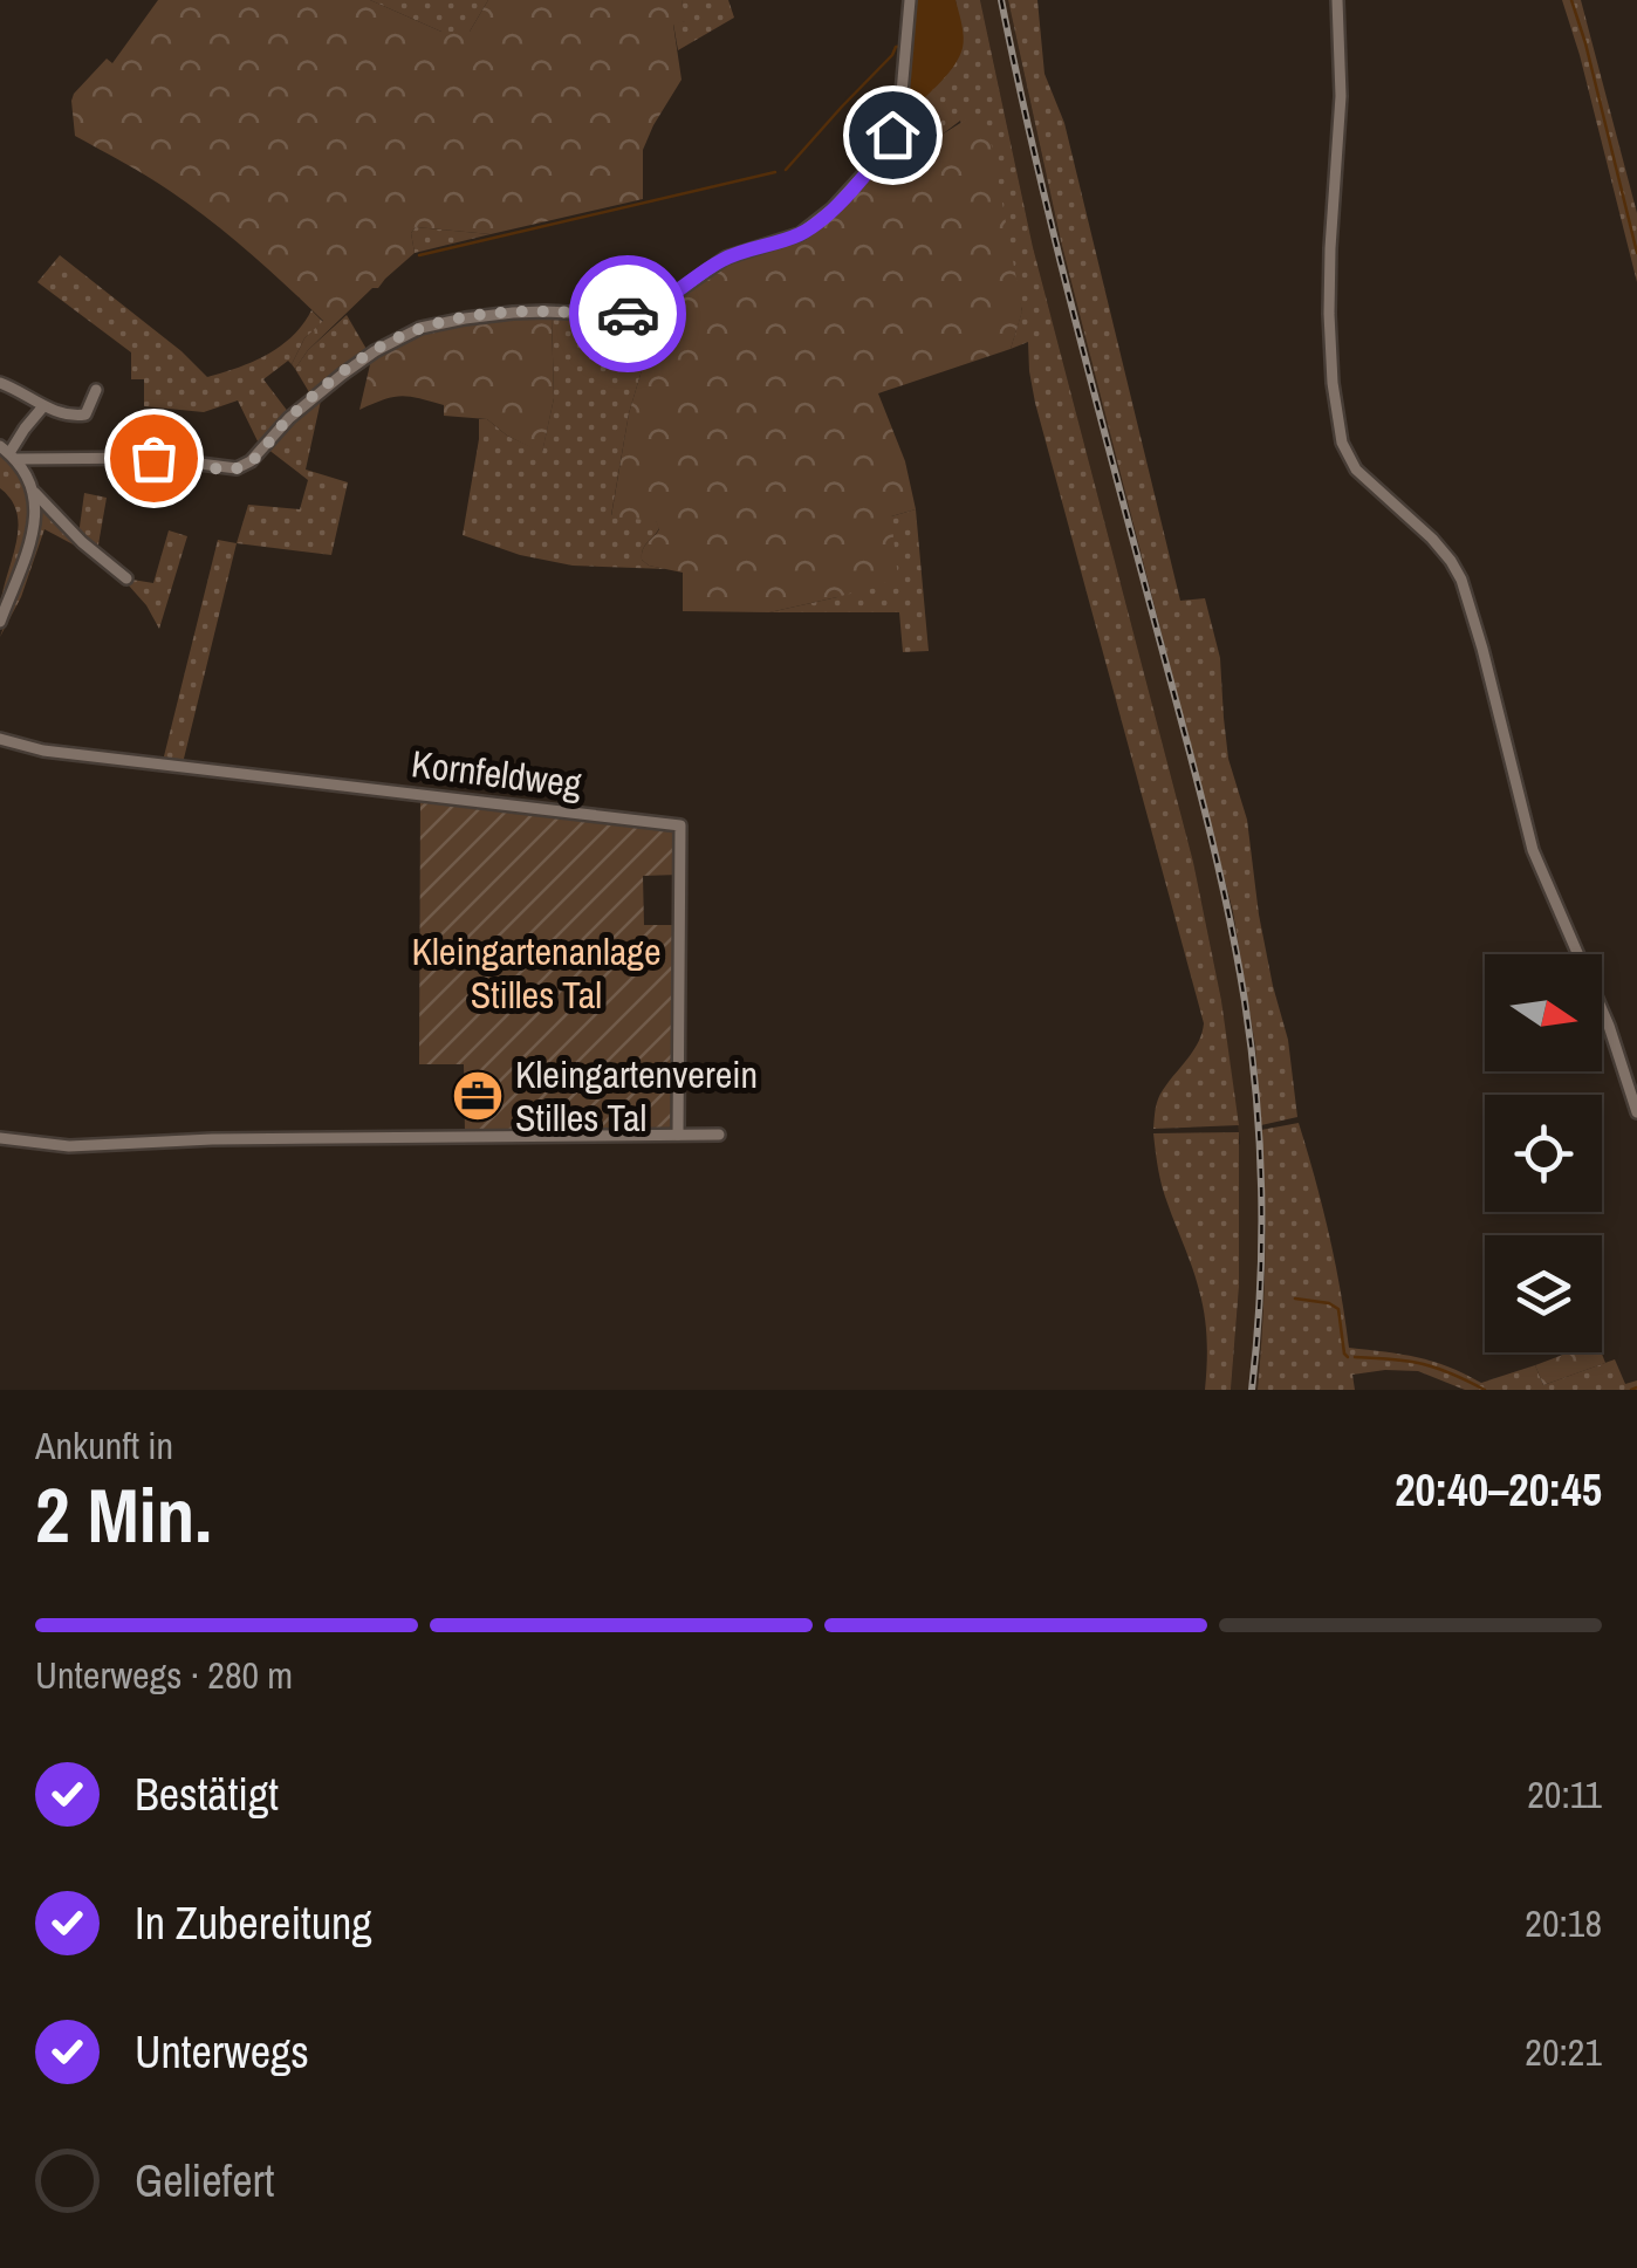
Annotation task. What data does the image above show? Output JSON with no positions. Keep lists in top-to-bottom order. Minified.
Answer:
{"streets":{"street":["Kornfeldweg"]},"parks":["Kleingartenanlage Stilles Tal"],"places":{"office":["Kleingartenverein Stilles Tal"]},"north":"right","page":{"heading":["2 Min.","Ankunft in","20:40–20:45"],"bar":"Unterwegs · 280 m","list":[["Bestätigt","20:11"],["In Zubereitung","20:18"],["Unterwegs","20:21"],"Geliefert"]}}
